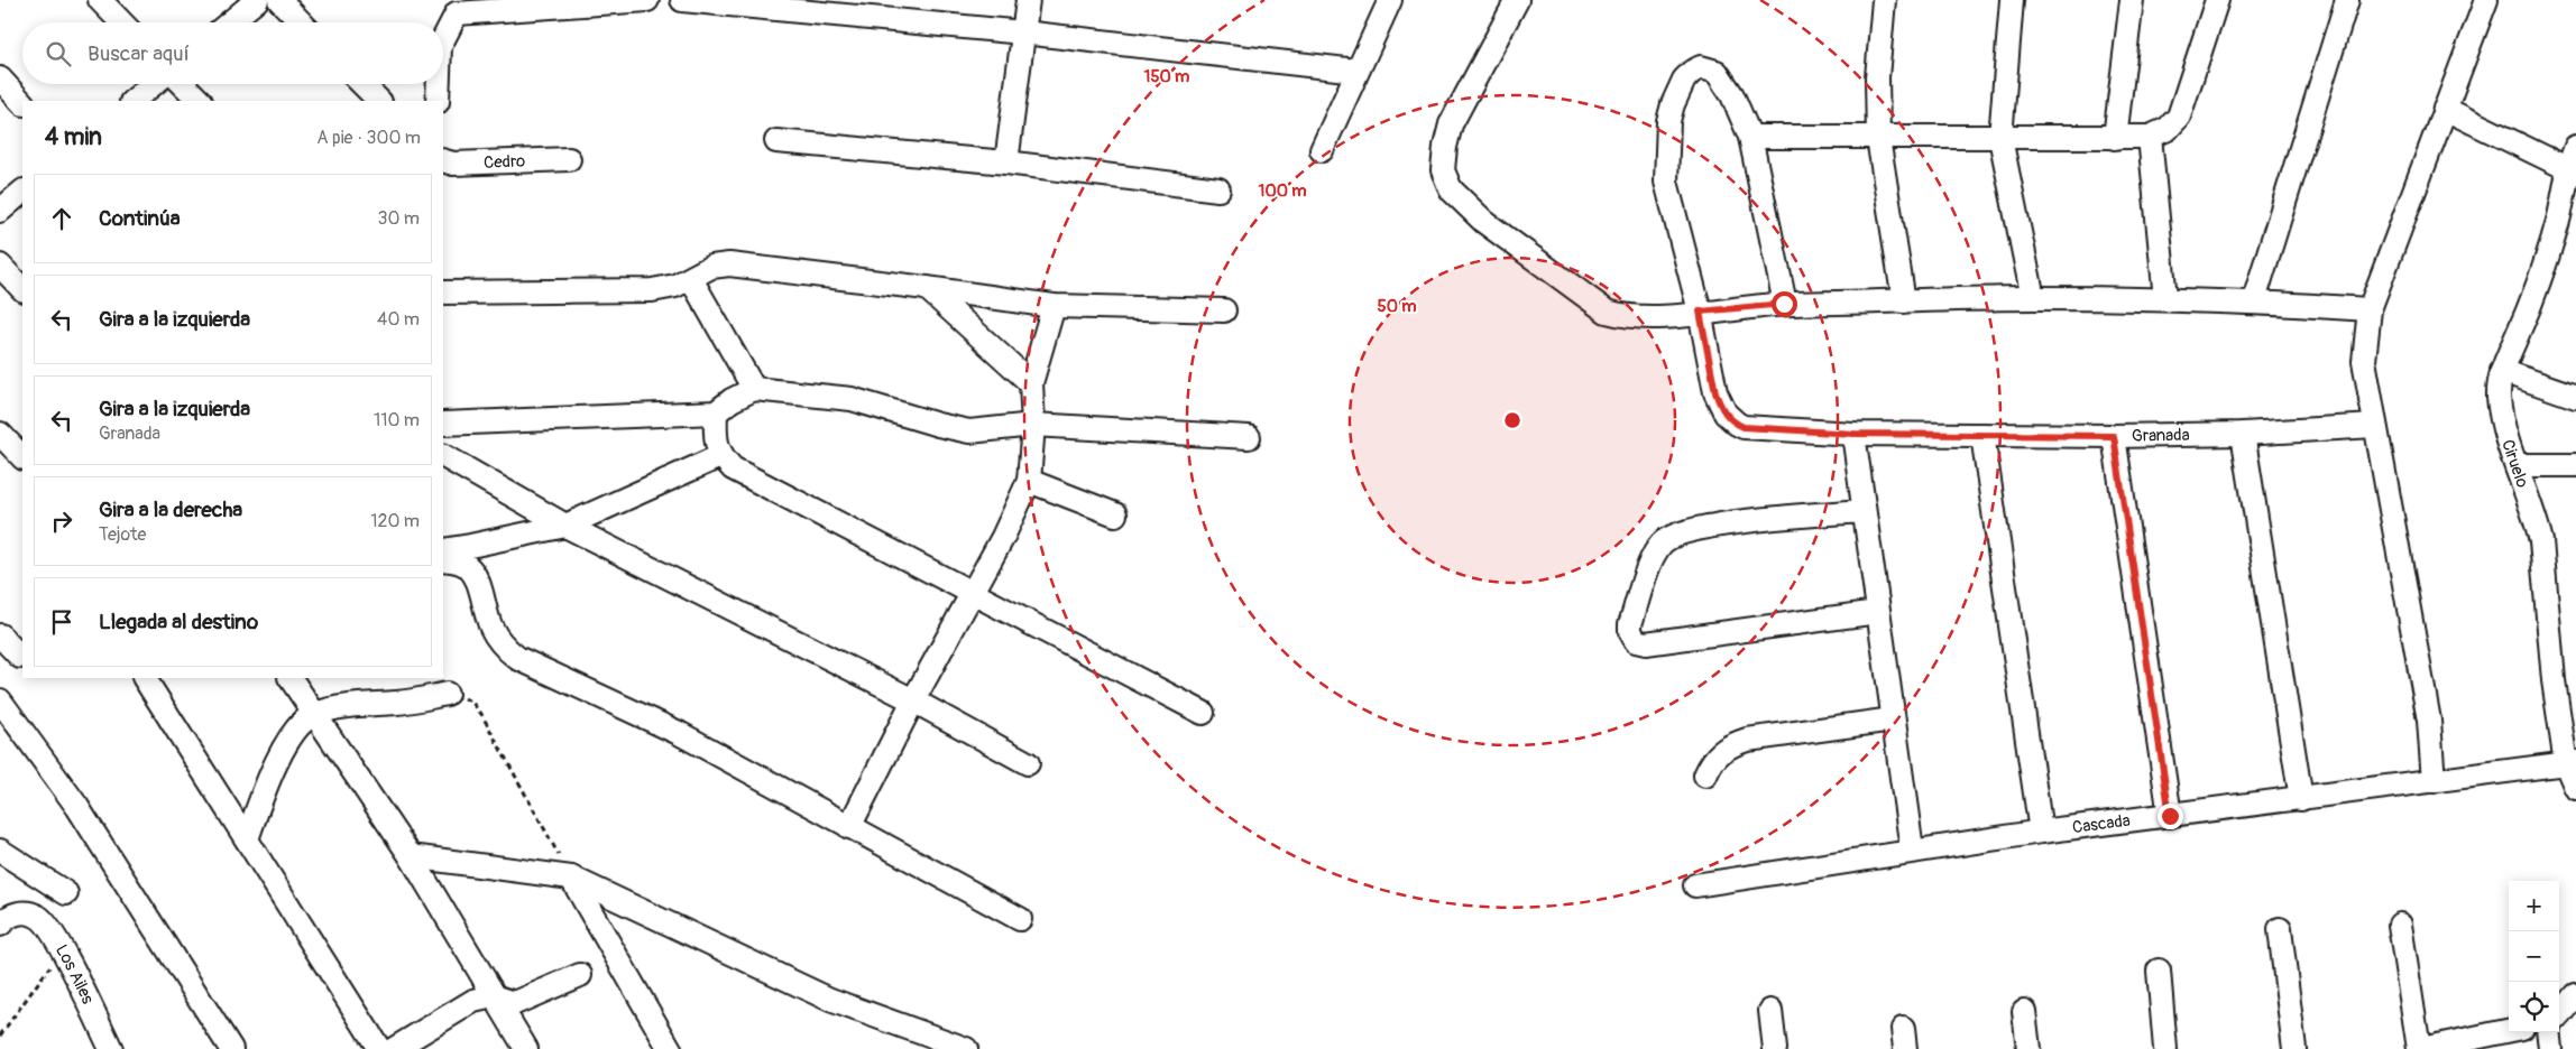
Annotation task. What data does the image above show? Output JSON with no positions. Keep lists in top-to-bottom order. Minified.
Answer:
{"streets":{"street":["Cedro","Granada","Ciruelo","Cascada","Los Ailes"]},"crossings":[["Ciruelo","Cascada"]],"page":{"search":"Buscar aquí","heading":["4 min","A pie · 300 m"],"list":[["Continúa","30 m"],["Gira a la izquierda","40 m"],["Gira a la izquierda","Granada","110 m"],["Gira a la derecha","Tejote","120 m"],"Llegada al destino"],"map_buttons":["+","−"]},"rings":["150 m","100 m","50 m"]}
